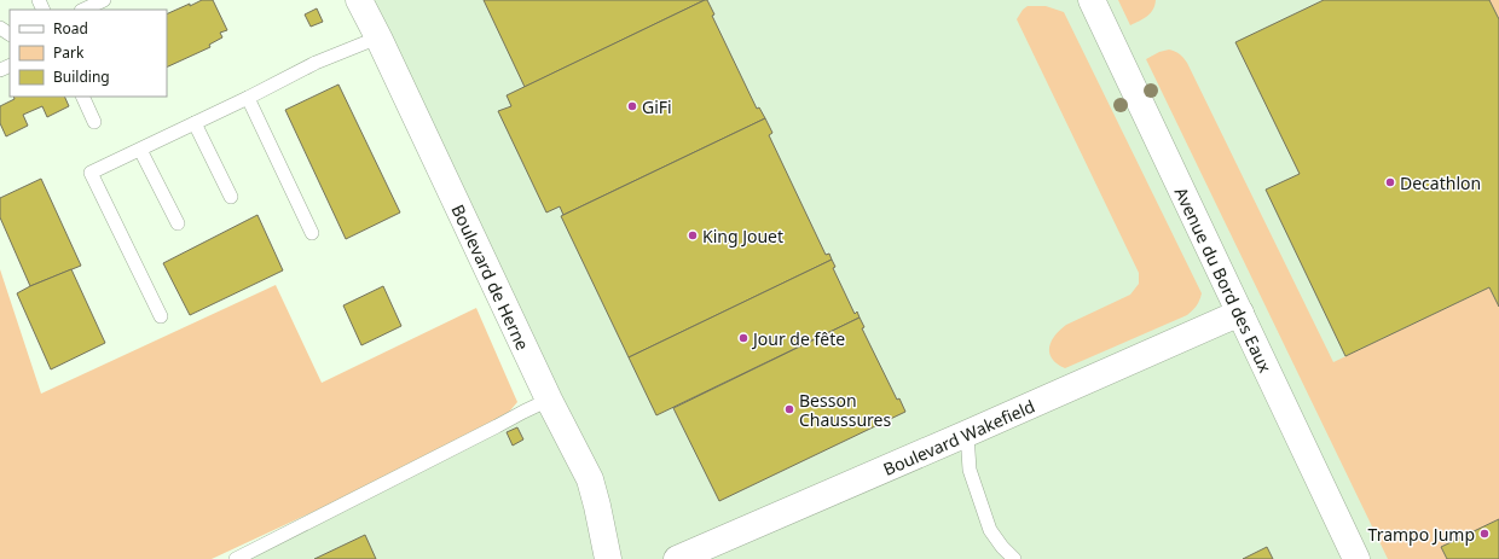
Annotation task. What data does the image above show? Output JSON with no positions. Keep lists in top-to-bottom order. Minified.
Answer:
{"streets":{"street":["Boulevard de Herne","Avenue du Bord des Eaux","Boulevard Wakefield"]},"crossings":[["Avenue du Bord des Eaux","Boulevard Wakefield"]],"places":["GiFi","Decathlon","King Jouet","Jour de fête","Besson Chaussures","Trampo Jump"],"legend":["Road","Park","Building"]}
